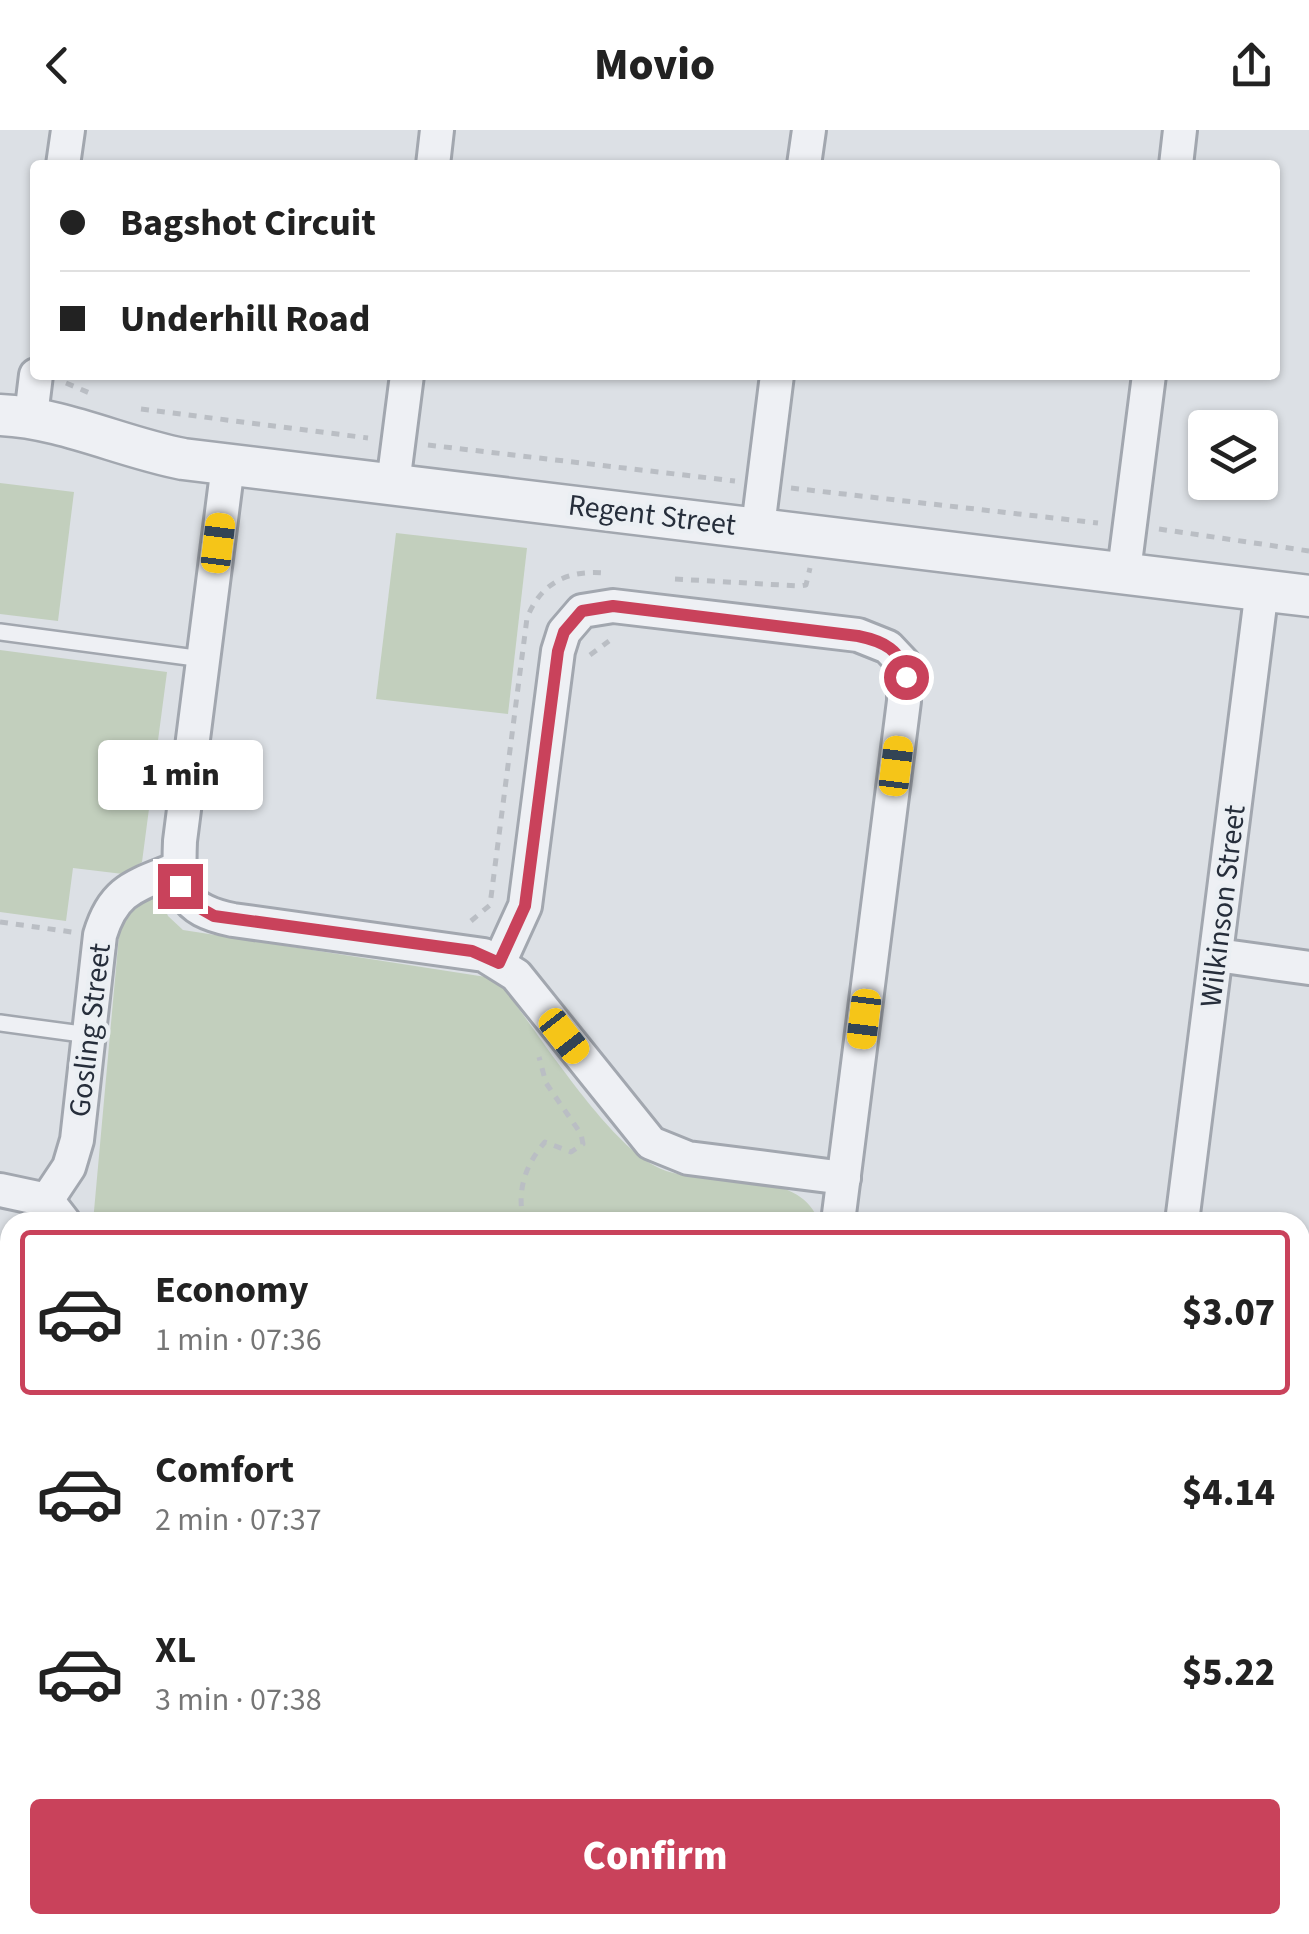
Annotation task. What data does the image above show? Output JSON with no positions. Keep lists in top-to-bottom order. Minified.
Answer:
{"streets":{"street":["Regent Street","Wilkinson Street","Gosling Street"]},"crossings":[["Regent Street","Wilkinson Street"]],"page":{"header":"Movio","banner":["Bagshot Circuit","Underhill Road"],"bubble":"1 min","list":[{"name":"Economy","note":"1 min · 07:36","value":"$3.07"},{"name":"Comfort","note":"2 min · 07:37","value":"$4.14"},{"name":"XL","note":"3 min · 07:38","value":"$5.22"}],"buttons":"Confirm"}}
